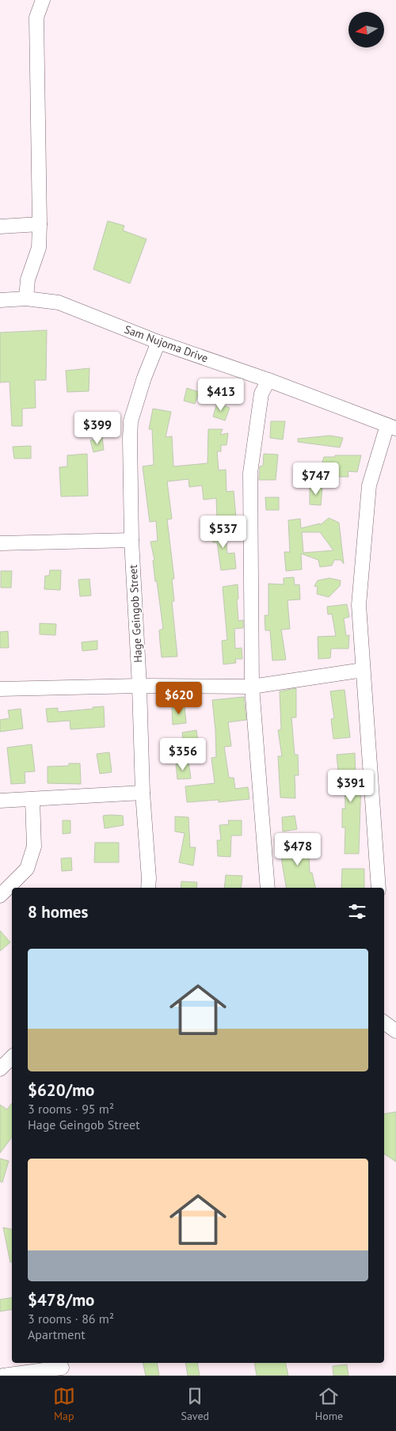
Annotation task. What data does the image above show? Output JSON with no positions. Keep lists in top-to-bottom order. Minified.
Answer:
{"streets":{"street":["Sam Nujoma Drive","Hage Geingob Street"]},"crossings":[["Sam Nujoma Drive","Hage Geingob Street"]],"north":"left","page":{"price":["$413","$399","$747","$537","$620","$356","$391","$478"],"heading":"8 homes","list":[{"name":"$620/mo","note":"3 rooms · 95 m² · Hage Geingob Street"},{"name":"$478/mo","note":"3 rooms · 86 m² · Apartment"}],"tabs":["Map","Saved","Home"]}}
